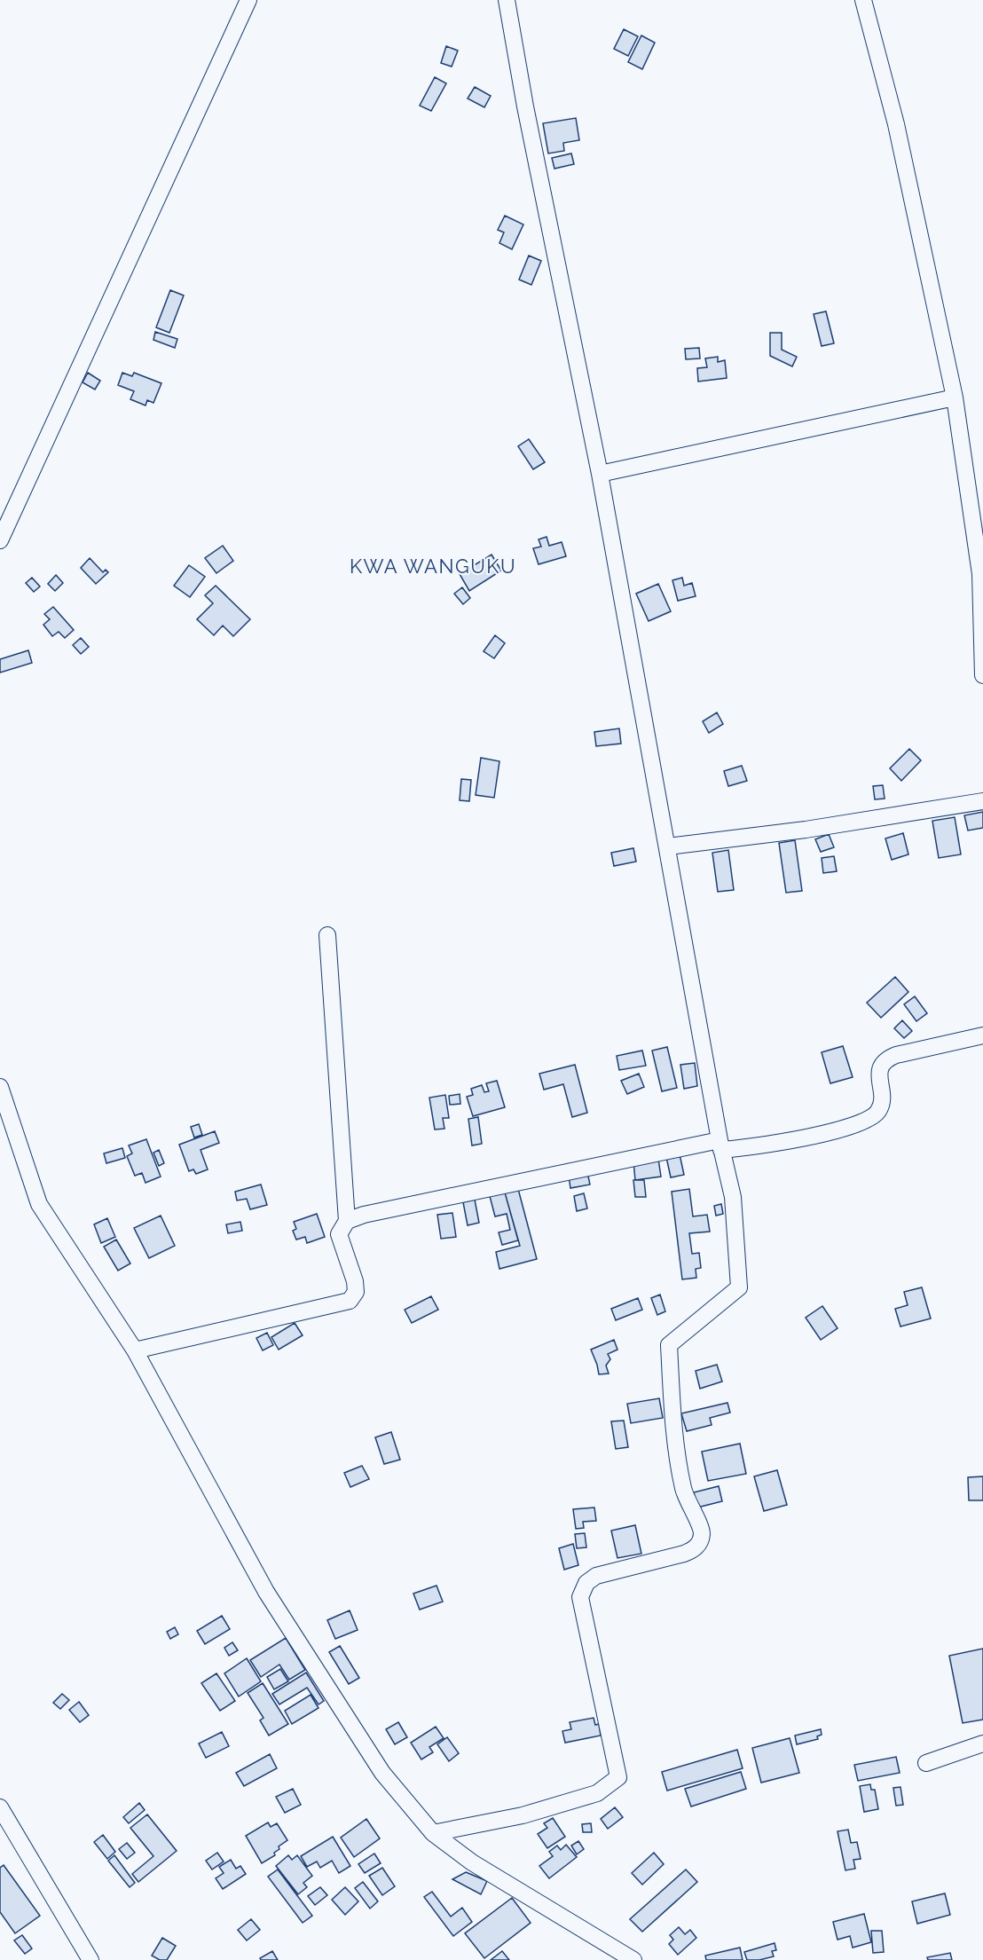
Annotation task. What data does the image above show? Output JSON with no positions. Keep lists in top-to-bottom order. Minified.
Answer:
{"districts":["KWA WANGUKU"]}
